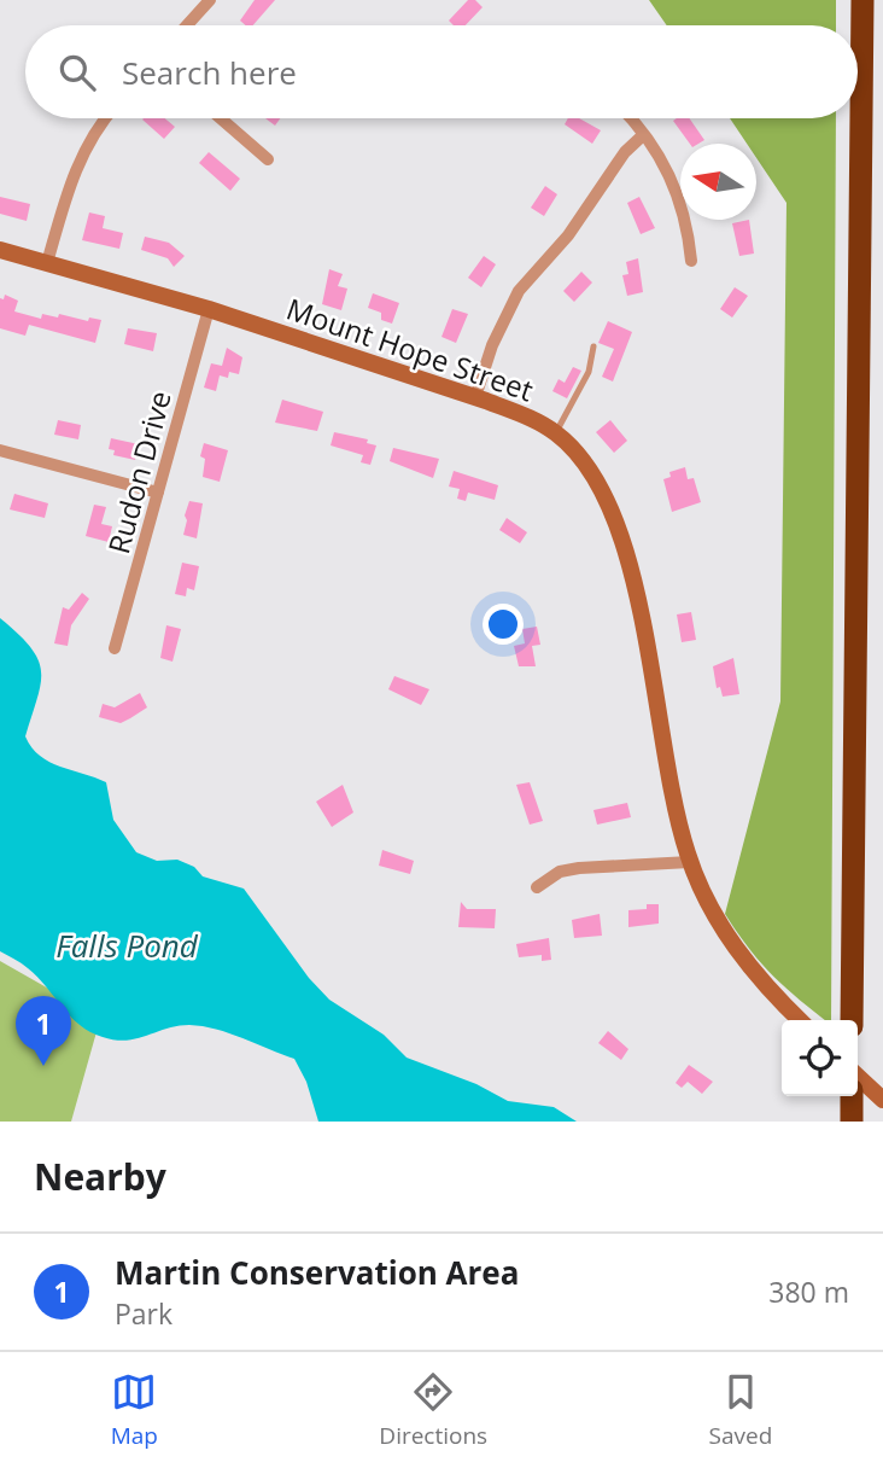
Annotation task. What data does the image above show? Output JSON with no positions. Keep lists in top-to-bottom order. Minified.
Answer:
{"streets":{"street":["Mount Hope Street","Rudon Drive"]},"crossings":[["Mount Hope Street","Rudon Drive"]],"water":["Falls Pond"],"north":"left","page":{"search":"Search here","pins":"1","heading":"Nearby","list":[{"mark":"1","name":"Martin Conservation Area","note":"Park","value":"380 m"}],"nav":["Map","Directions","Saved"]}}
